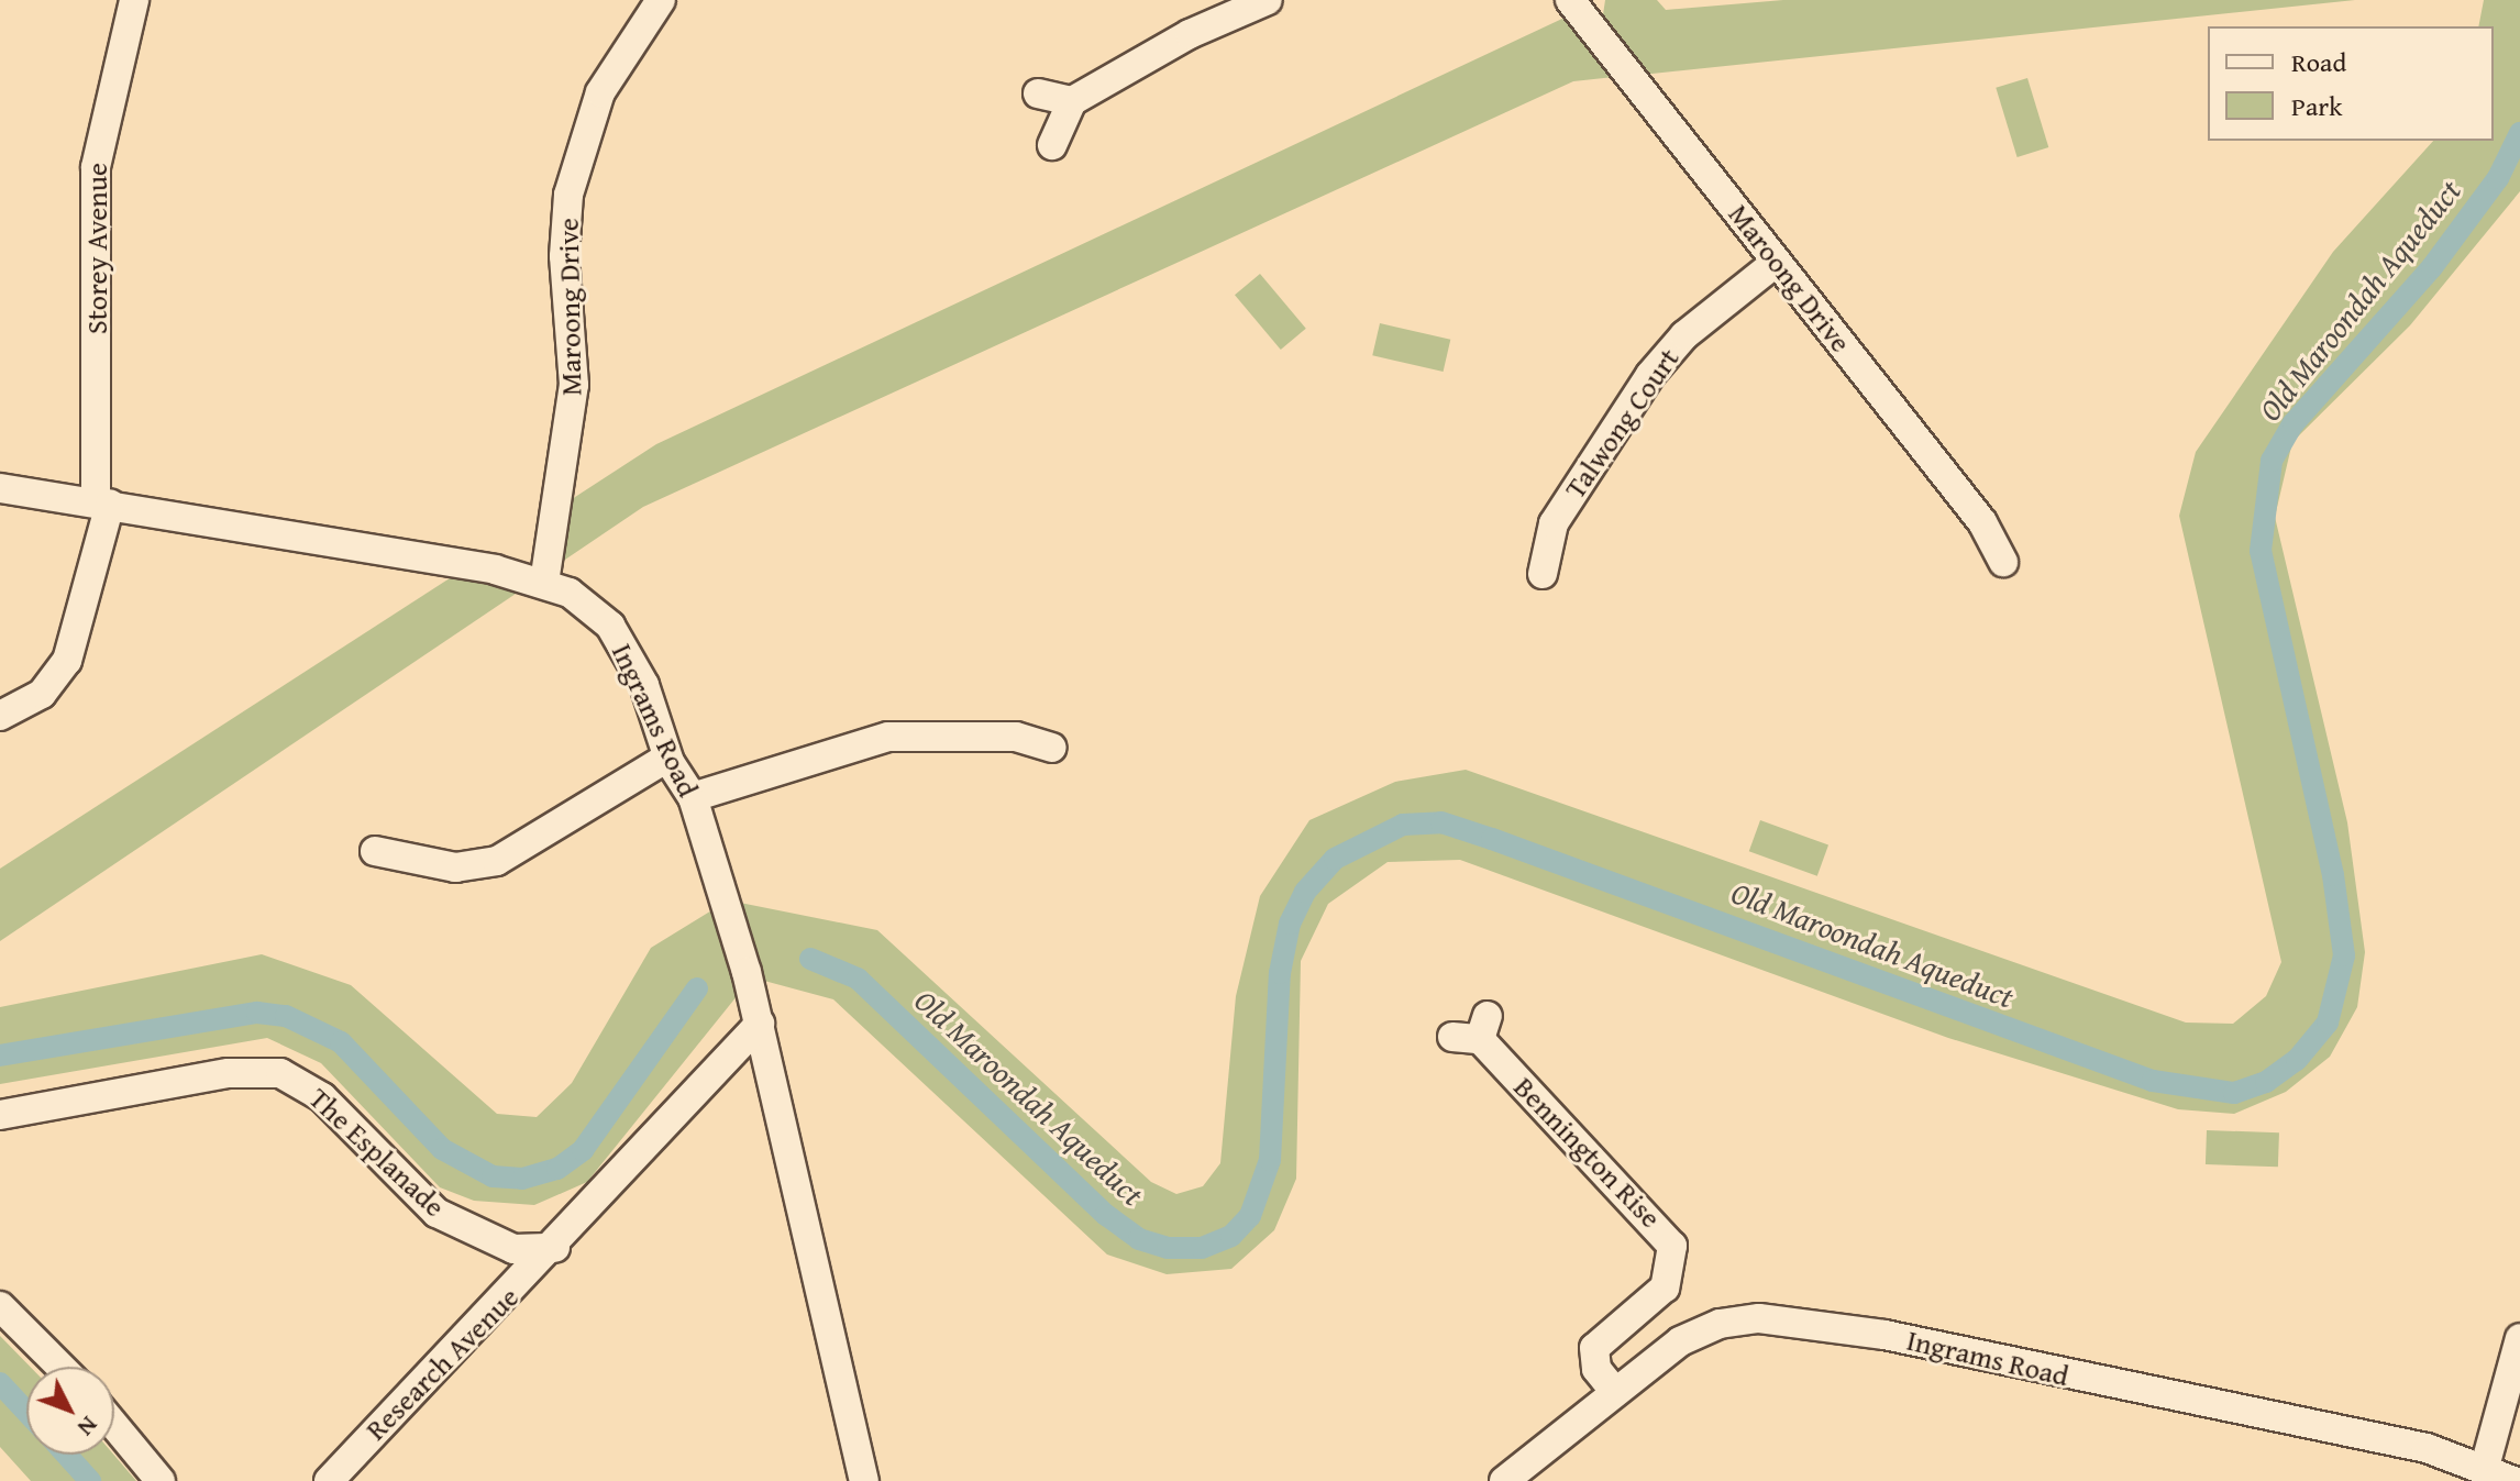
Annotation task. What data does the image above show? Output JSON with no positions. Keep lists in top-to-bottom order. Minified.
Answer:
{"streets":{"street":["Storey Avenue","Maroong Drive","Talwong Court","Ingrams Road","The Esplanade","Bennington Rise","Research Avenue"]},"crossings":[["Storey Avenue","Ingrams Road"],["Maroong Drive","Talwong Court"],["Maroong Drive","Ingrams Road"],["Ingrams Road","Bennington Rise"],["The Esplanade","Research Avenue"]],"water":["Old Maroondah Aqueduct"],"legend":["Road","Park"],"north":"bottom right"}
